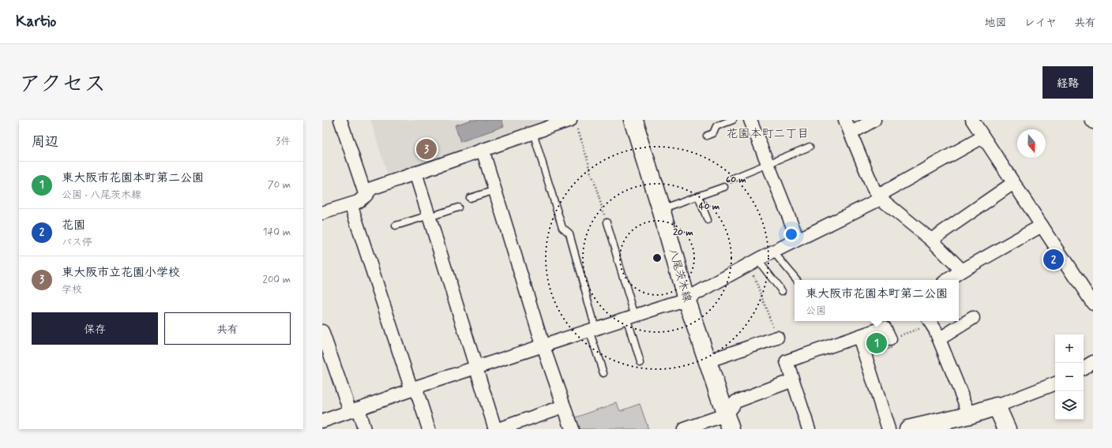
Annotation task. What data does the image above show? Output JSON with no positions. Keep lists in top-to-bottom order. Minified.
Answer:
{"streets":{"main road":["八尾茨木線"]},"districts":["花園本町二丁目"],"north":"bottom","page":{"header":"Kartio","nav":["地図","レイヤ","共有"],"title":"アクセス","buttons":["経路",["保存","共有"]],"heading":["周辺","3件"],"pins":["3","2","1"],"list":[{"mark":"1","name":"東大阪市花園本町第二公園","note":"公園 · 八尾茨木線","value":"70 m"},{"mark":"2","name":"花園","note":"バス停","value":"140 m"},{"mark":"3","name":"東大阪市立花園小学校","note":"学校","value":"200 m"}],"popup":["東大阪市花園本町第二公園","公園"],"map_buttons":["+","−"]},"rings":["60 m","40 m","20 m"]}
